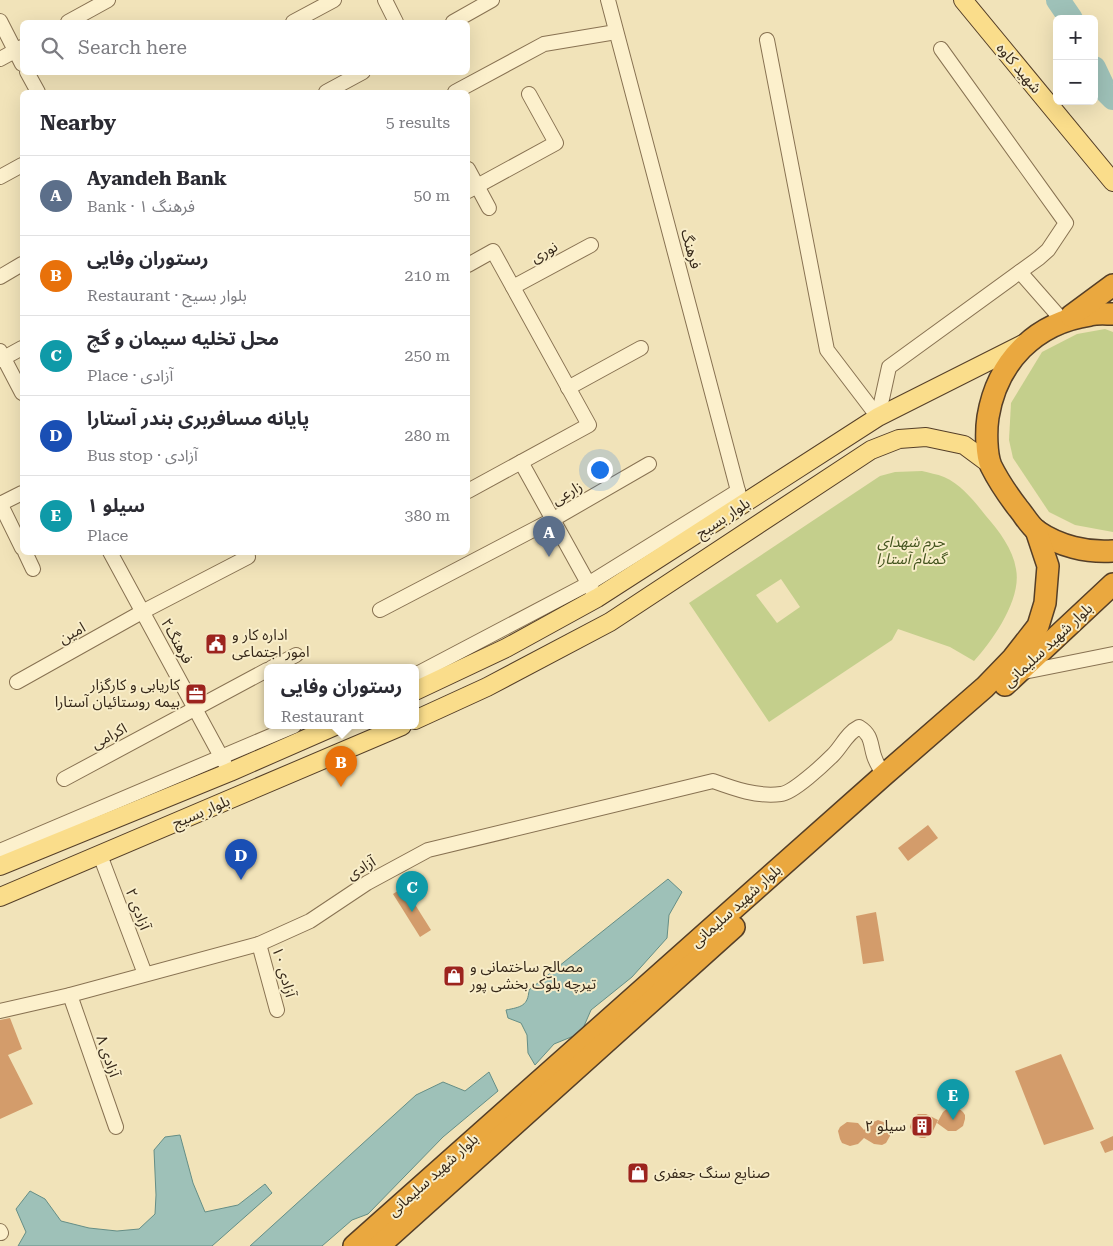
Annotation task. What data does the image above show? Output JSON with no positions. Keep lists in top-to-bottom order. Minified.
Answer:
{"streets":{"highway":["بلوار شهید سلیمانی"],"main road":["شهید کاوه","بلوار بسیج"],"street":["فرهنگ","نوری","زارعی","امین","فرهنگ۲","اکرامی","آزادی","آزادی ۲","آزادی ۱۰","آزادی ۸"]},"crossings":[["فرهنگ","بلوار بسیج"],["بلوار بسیج","فرهنگ۲"],["بلوار بسیج","آزادی ۲"],["امین","فرهنگ۲"],["فرهنگ۲","اکرامی"],["بلوار شهید سلیمانی","آزادی"],["آزادی","آزادی ۲"],["آزادی","آزادی ۱۰"],["آزادی","آزادی ۸"]],"parks":["حرم شهدای گمنام آستارا"],"places":{"public building":["اداره کار و امور اجتماعی"],"office":["کاریابی و کارگزار بیمه روستائیان آستارا"],"shop":["مصالح ساختمانی و تیرچه بلوک بخشی پور","صنایع سنگ جعفری"],"building":["سیلو ۲"]},"page":{"map_buttons":["+","−"],"search":"Search here","heading":["Nearby","5 results"],"list":[{"mark":"A","name":"Ayandeh Bank","note":"Bank · فرهنگ ۱","value":"50 m"},{"mark":"B","name":"رستوران وفایی","note":"Restaurant · بلوار بسیج","value":"210 m"},{"mark":"C","name":"محل تخلیه سیمان و گچ","note":"Place · آزادی","value":"250 m"},{"mark":"D","name":"پایانه مسافربری بندر آستارا","note":"Bus stop · آزادی","value":"280 m"},{"mark":"E","name":"سیلو ۱","note":"Place","value":"380 m"}],"pins":["A","B","D","C","E"],"popup":["رستوران وفایی","Restaurant"]}}
